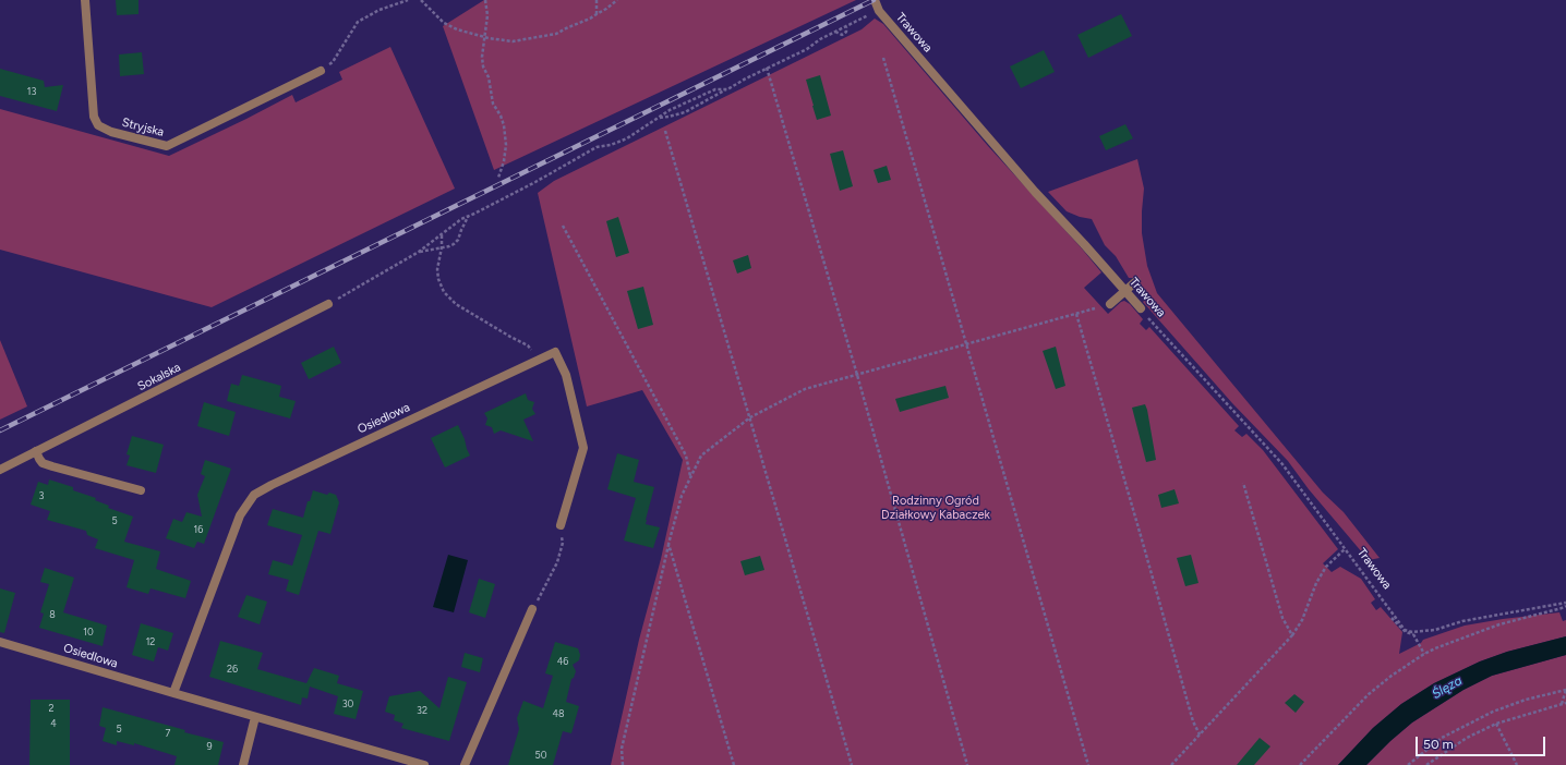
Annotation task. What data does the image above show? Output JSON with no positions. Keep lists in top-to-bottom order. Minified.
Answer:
{"streets":{"street":["Trawowa","Stryjska","Sokalska","Osiedlowa"]},"water":["Ślęza"],"parks":["Rodzinny Ogród Działkowy Kabaczek"],"house_numbers":["13","3","5","16","8","10","12","46","26","30","2","32","48","4","5","7","9","50"],"scale_bar":"50 m"}
